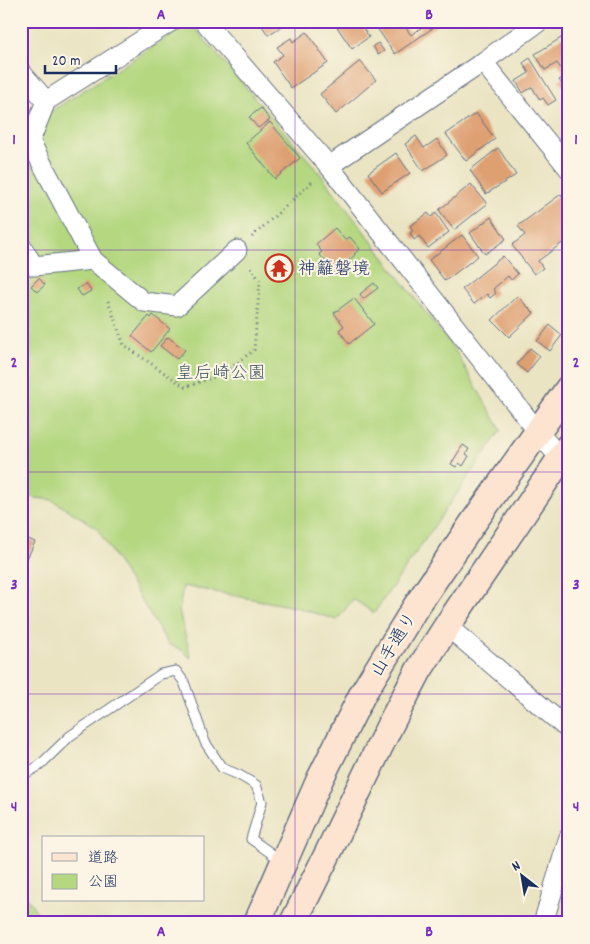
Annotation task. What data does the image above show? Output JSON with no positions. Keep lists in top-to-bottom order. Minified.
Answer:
{"streets":{"street":["山手通り"]},"parks":["皇后崎公園"],"places":{"temple":["神籬磐境"]},"legend":["道路","公園"],"scale_bar":"20 m","north":"top left","grid":{"columns":["A","B"],"rows":["1","2","3","4"]}}
